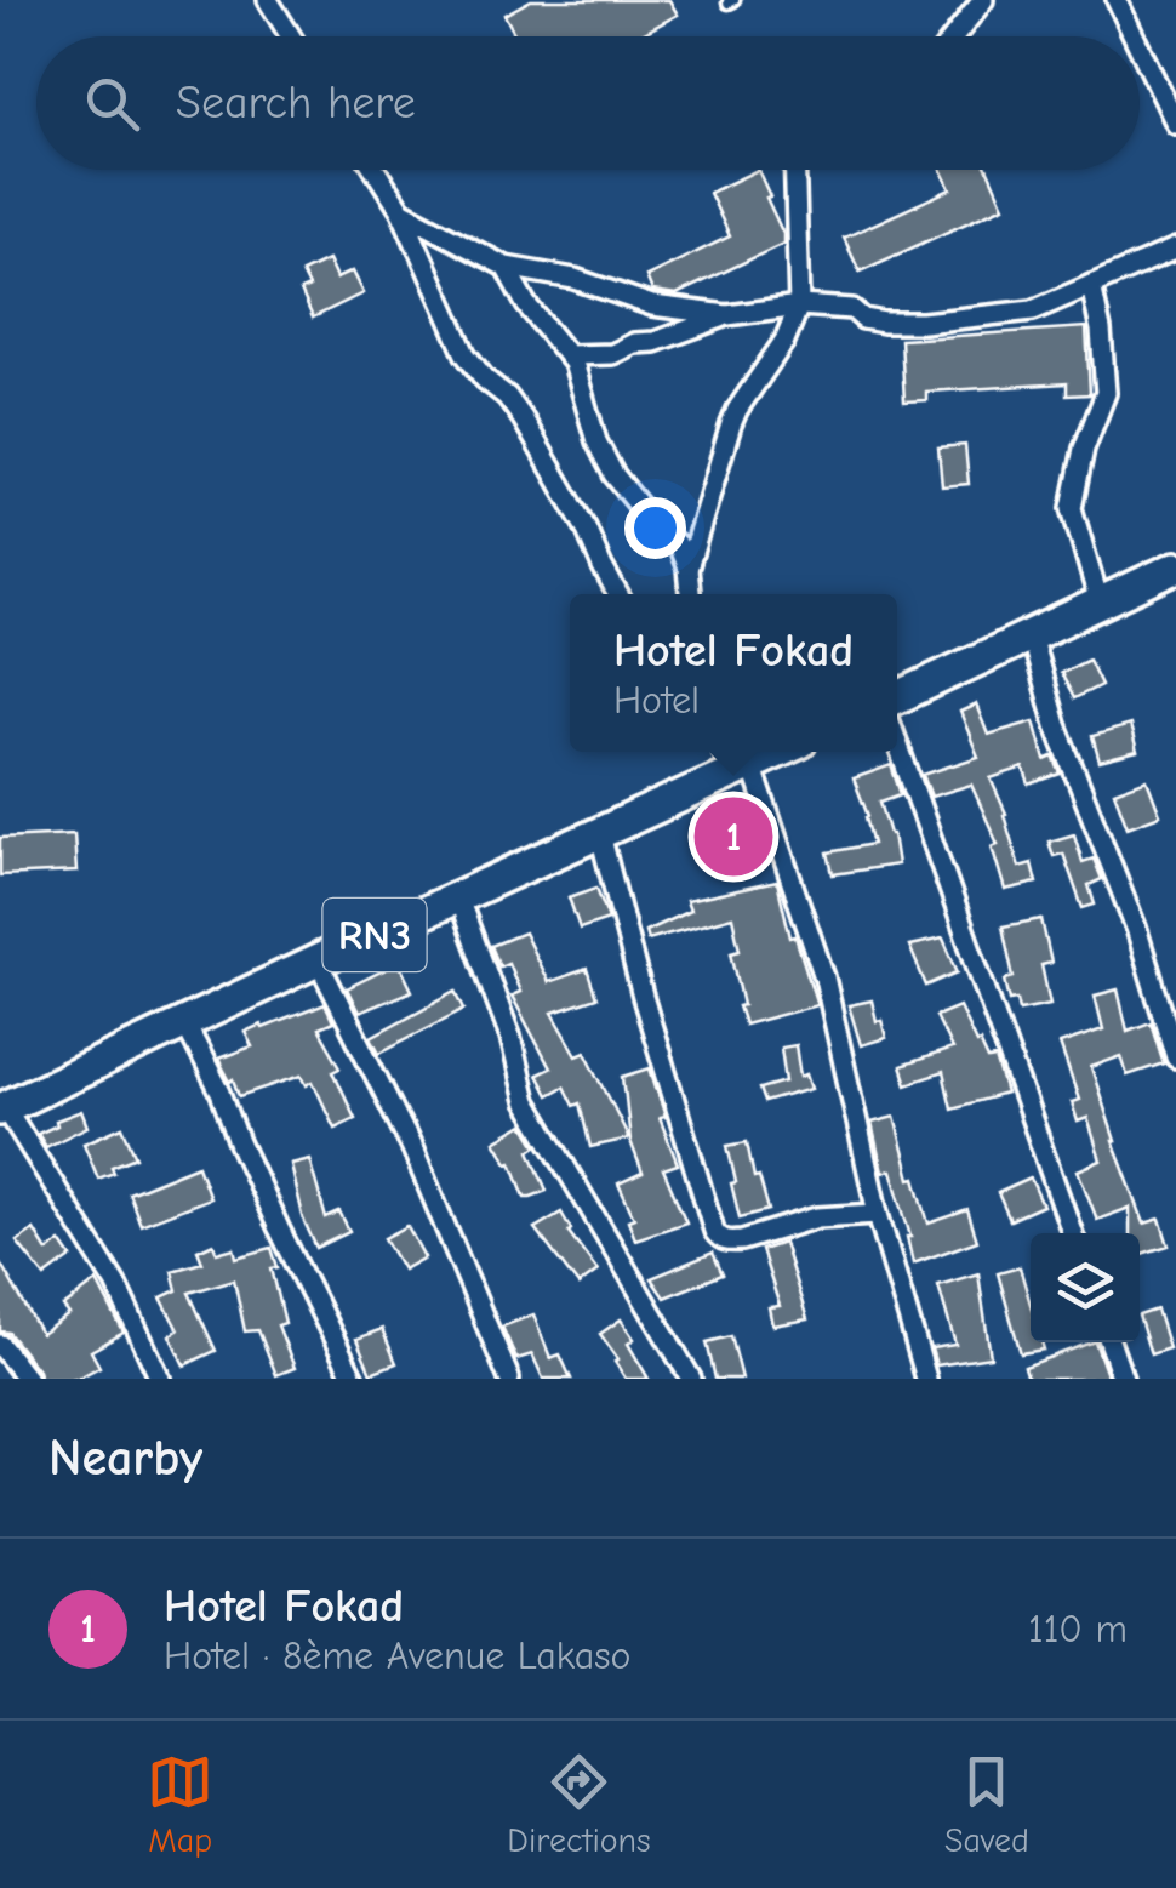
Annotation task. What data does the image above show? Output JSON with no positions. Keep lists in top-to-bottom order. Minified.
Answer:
{"streets":{"highway":["RN3"]},"page":{"search":"Search here","popup":["Hotel Fokad","Hotel"],"pins":"1","heading":"Nearby","list":[{"mark":"1","name":"Hotel Fokad","note":"Hotel · 8ème Avenue Lakaso","value":"110 m"}],"nav":["Map","Directions","Saved"]}}
